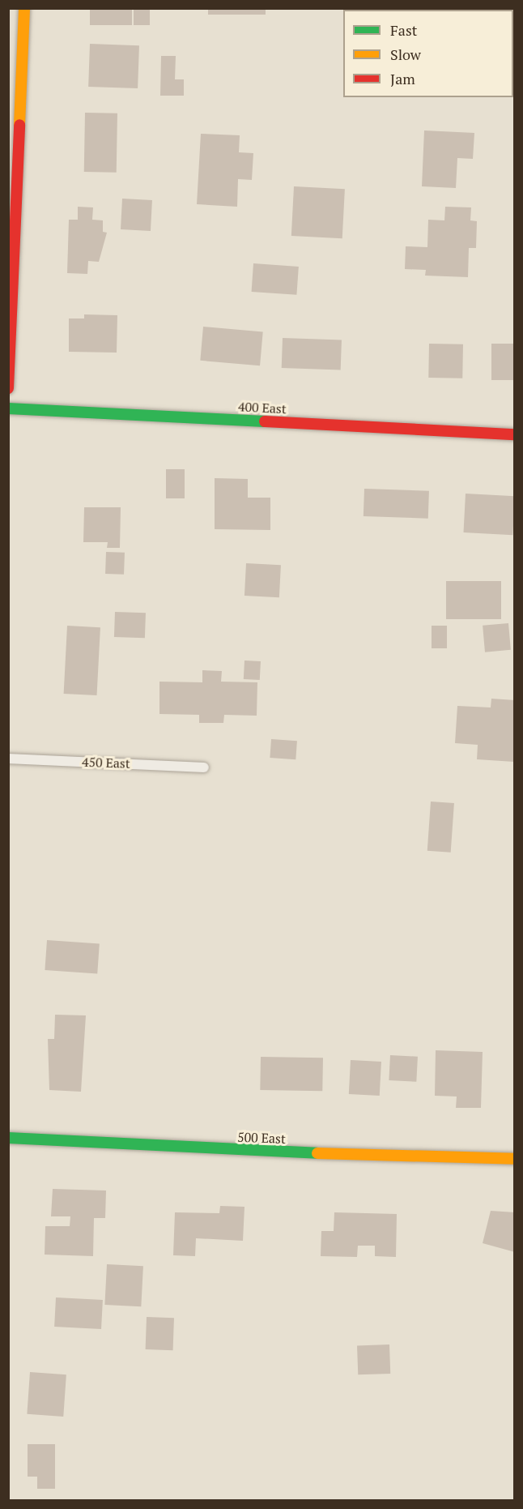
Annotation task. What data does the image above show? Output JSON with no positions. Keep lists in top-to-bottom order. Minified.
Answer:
{"streets":{"street":["400 East","500 East"],"lane":["450 East"]},"legend":["Fast","Slow","Jam"]}
